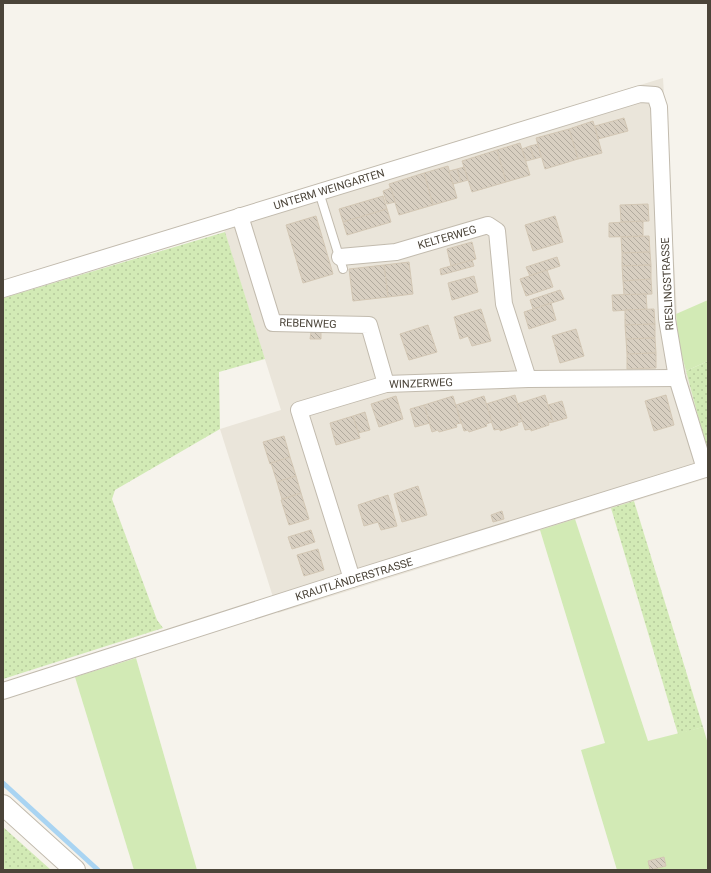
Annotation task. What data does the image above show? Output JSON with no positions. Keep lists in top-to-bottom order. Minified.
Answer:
{"streets":{"street":["UNTERM WEINGARTEN","KELTERWEG","RIESLINGSTRASSE","REBENWEG","WINZERWEG","KRAUTLÄNDERSTRASSE"]},"crossings":[["UNTERM WEINGARTEN","KELTERWEG"],["UNTERM WEINGARTEN","RIESLINGSTRASSE"],["UNTERM WEINGARTEN","REBENWEG"],["KELTERWEG","WINZERWEG"],["RIESLINGSTRASSE","WINZERWEG"],["RIESLINGSTRASSE","KRAUTLÄNDERSTRASSE"],["REBENWEG","WINZERWEG"],["WINZERWEG","KRAUTLÄNDERSTRASSE"]]}
